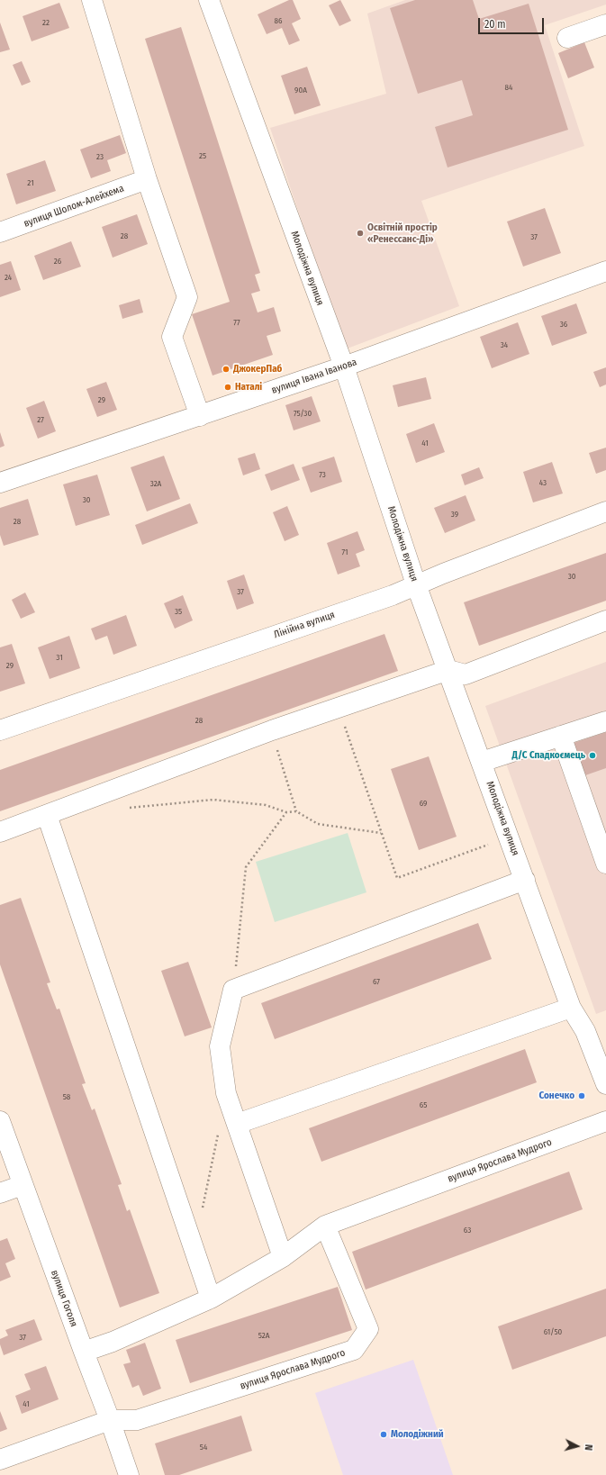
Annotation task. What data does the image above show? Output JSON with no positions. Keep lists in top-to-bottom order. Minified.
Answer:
{"streets":{"street":["вулиця Шолом-Алейхема","Молодіжна вулиця","вулиця Івана Іванова","Лінійна вулиця","вулиця Ярослава Мудрого","вулиця Гоголя"]},"crossings":[["Молодіжна вулиця","вулиця Івана Іванова"],["Молодіжна вулиця","Лінійна вулиця"],["вулиця Ярослава Мудрого","вулиця Гоголя"]],"places":["Освітній простір «Ренессанс-Ді»","ДжокерПаб","Наталі","Д/С Спадкоємець","Сонечко","Молодіжний"],"house_numbers":["86","22","84","90А","25","23","21","28","37","26","24","77","36","34","29","75/30","27","41","73","43","32А","30","39","28","71","30","37","35","31","29","28","69","67","58","65","63","61/50","52А","37","41","54"],"scale_bar":"20 m","north":"right"}
